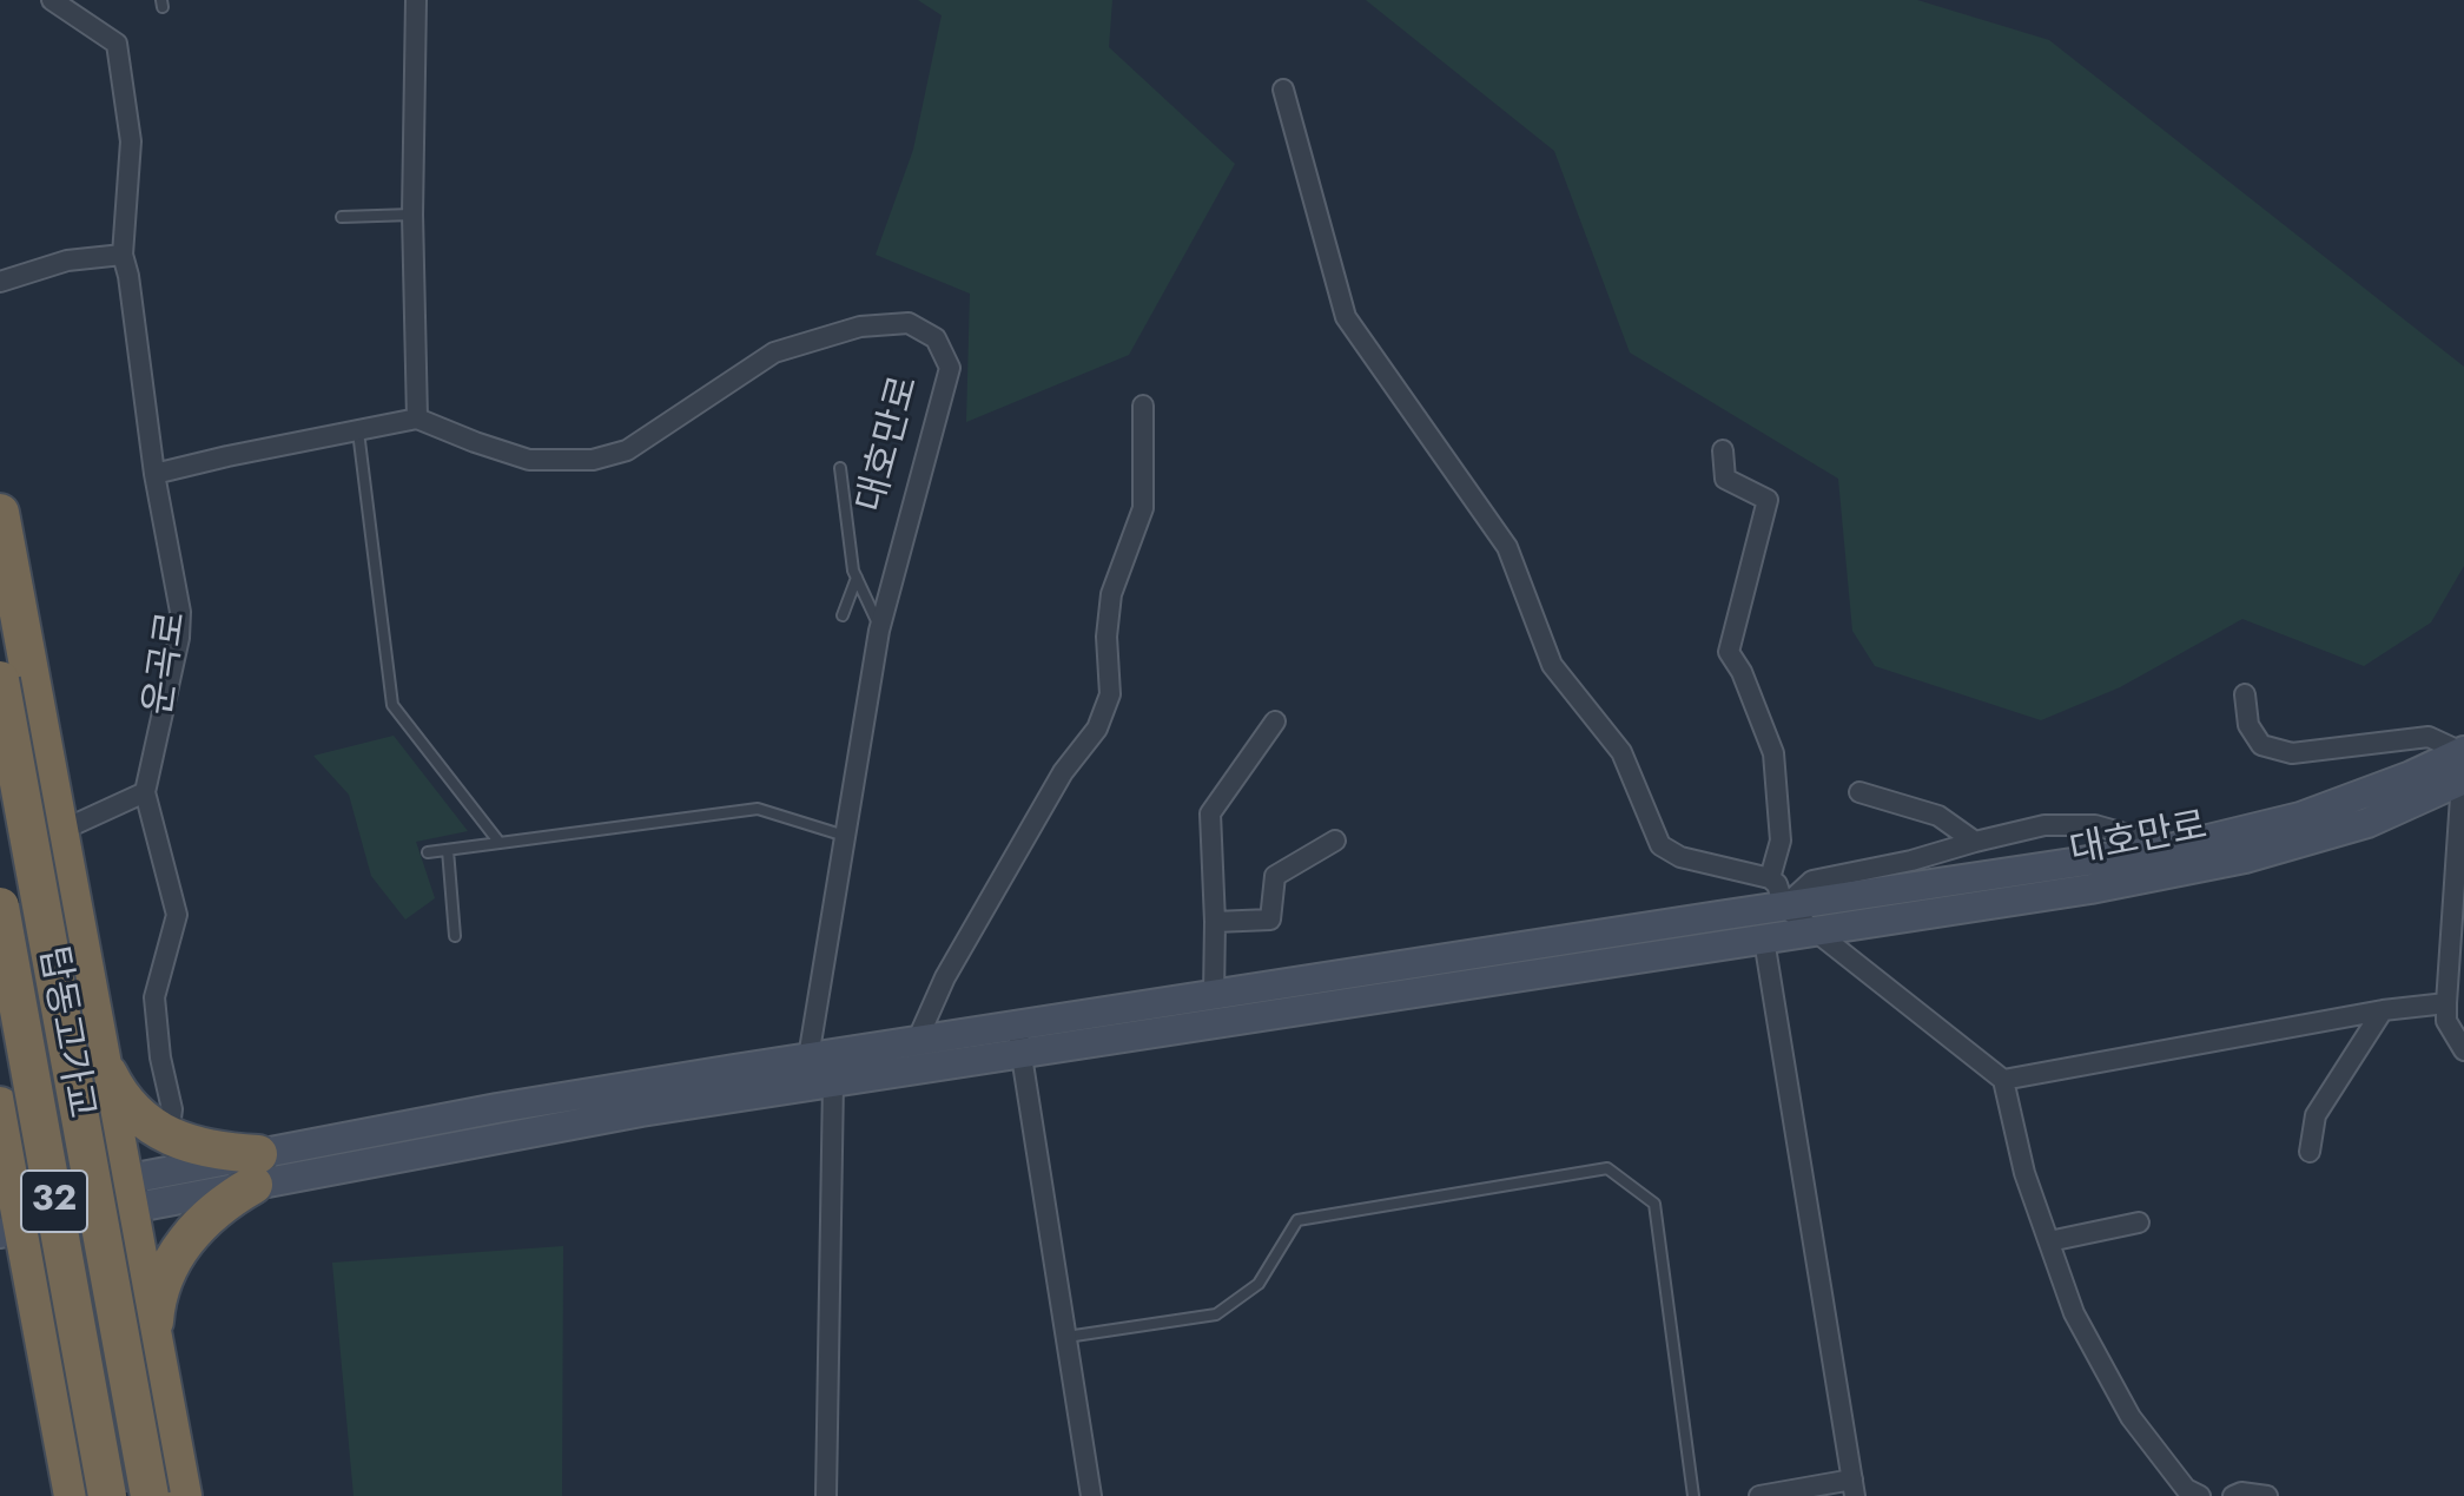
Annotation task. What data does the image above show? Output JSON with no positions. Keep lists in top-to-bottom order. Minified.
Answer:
{"streets":{"highway":["탑동고가교","32"],"main road":["대호만로"],"street":["운곡로"]}}
